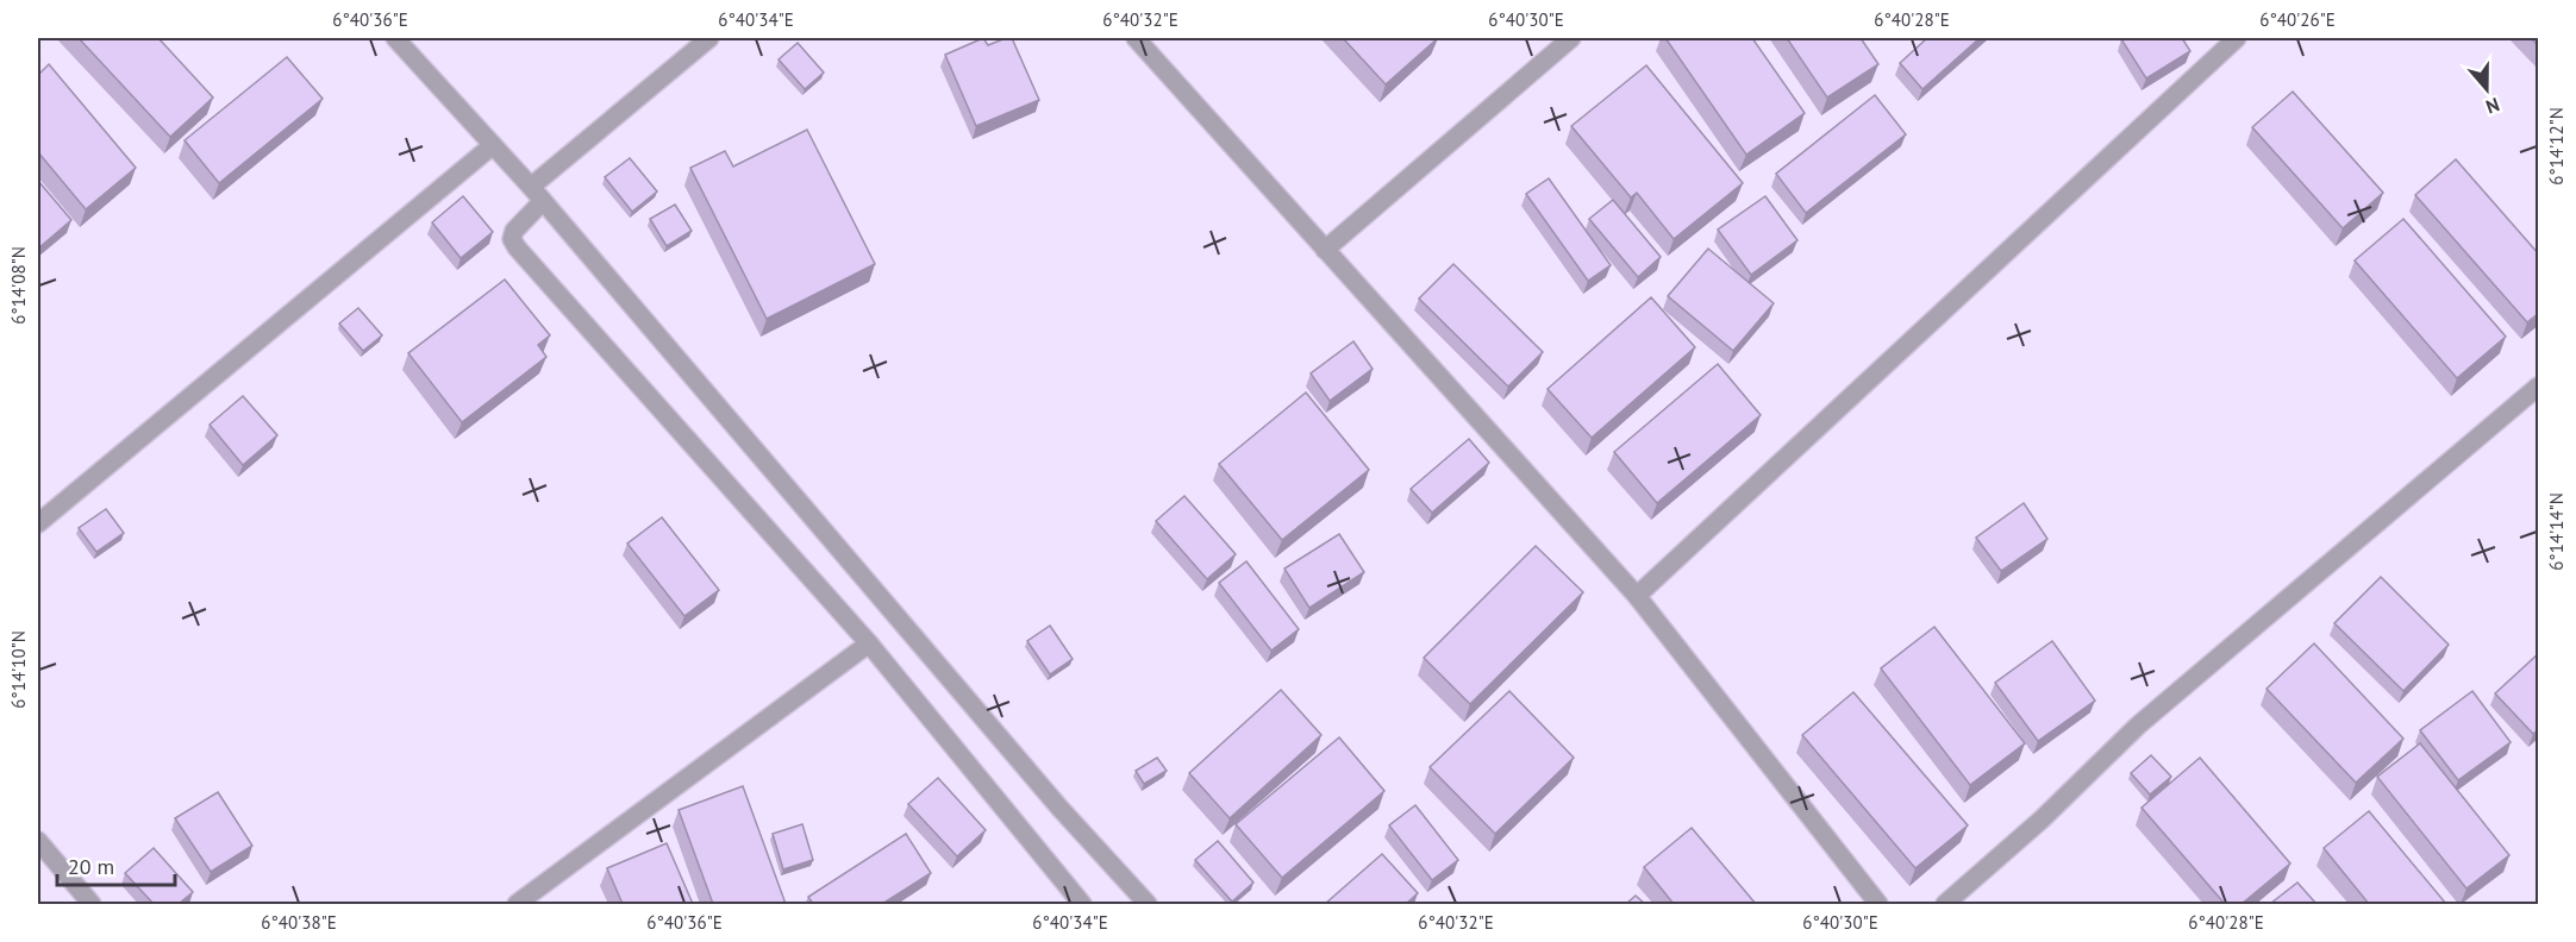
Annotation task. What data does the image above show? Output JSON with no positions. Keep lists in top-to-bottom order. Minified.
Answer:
{"scale_bar":"20 m","north":"bottom","coordinates":["6°40'36\"E","6°40'34\"E","6°40'32\"E","6°40'30\"E","6°40'28\"E","6°40'26\"E","6°14'12\"N","6°14'08\"N","6°14'14\"N","6°14'10\"N","6°40'38\"E"]}
